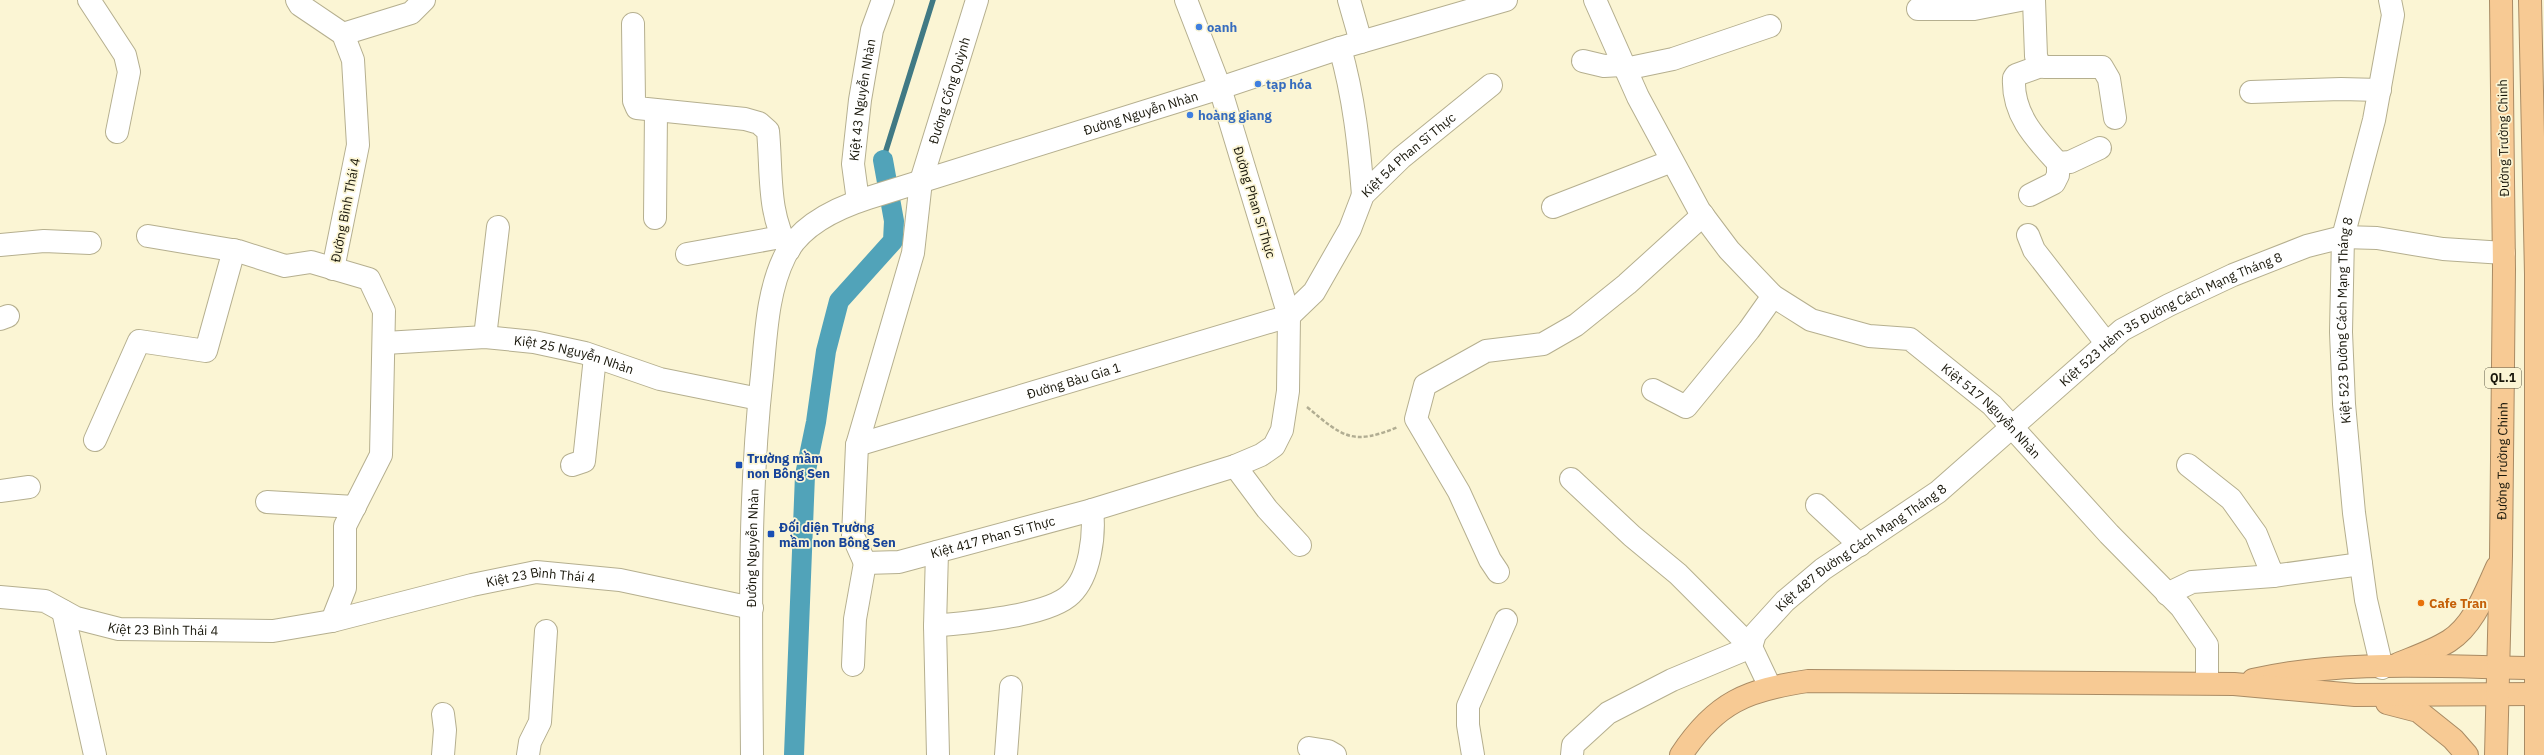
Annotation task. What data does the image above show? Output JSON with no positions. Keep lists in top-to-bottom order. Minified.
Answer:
{"streets":{"highway":["Đường Trường Chinh","QL.1"],"street":["Đường Cống Quỳnh","Kiệt 43 Nguyễn Nhàn","Đường Nguyễn Nhàn","Kiệt 54 Phan Sĩ Thực","Đường Phan Sĩ Thực","Đường Bình Thái 4","Kiệt 523 Hẻm 35 Đường Cách Mạng Tháng 8","Kiệt 523 Đường Cách Mạng Tháng 8","Kiệt 25 Nguyễn Nhàn","Đường Bàu Gia 1","Kiệt 517 Nguyễn Nhàn","Kiệt 417 Phan Sĩ Thực","Kiệt 487 Đường Cách Mạng Tháng 8","Kiệt 23 Bình Thái 4"]},"crossings":[["Đường Cống Quỳnh","Đường Nguyễn Nhàn"],["Đường Cống Quỳnh","Đường Bàu Gia 1"],["Kiệt 43 Nguyễn Nhàn","Đường Nguyễn Nhàn"],["Đường Nguyễn Nhàn","Đường Phan Sĩ Thực"],["Đường Nguyễn Nhàn","Kiệt 25 Nguyễn Nhàn"],["Đường Nguyễn Nhàn","Kiệt 23 Bình Thái 4"],["Đường Trường Chinh","Kiệt 523 Hẻm 35 Đường Cách Mạng Tháng 8"],["Kiệt 54 Phan Sĩ Thực","Đường Phan Sĩ Thực"],["Kiệt 54 Phan Sĩ Thực","Đường Bàu Gia 1"],["Kiệt 54 Phan Sĩ Thực","Kiệt 417 Phan Sĩ Thực"],["Đường Phan Sĩ Thực","Đường Bàu Gia 1"],["Đường Phan Sĩ Thực","Kiệt 417 Phan Sĩ Thực"],["Kiệt 523 Hẻm 35 Đường Cách Mạng Tháng 8","Kiệt 523 Đường Cách Mạng Tháng 8"],["Kiệt 523 Hẻm 35 Đường Cách Mạng Tháng 8","Kiệt 517 Nguyễn Nhàn"],["Kiệt 523 Hẻm 35 Đường Cách Mạng Tháng 8","Kiệt 487 Đường Cách Mạng Tháng 8"],["Đường Bàu Gia 1","Kiệt 417 Phan Sĩ Thực"],["Kiệt 517 Nguyễn Nhàn","Kiệt 487 Đường Cách Mạng Tháng 8"]],"places":{"other":["oanh","tạp hóa","hoàng giang","Cafe Tran"],"transit":["Trường mầm non Bông Sen","Đối diện Trường mầm non Bông Sen"]}}
